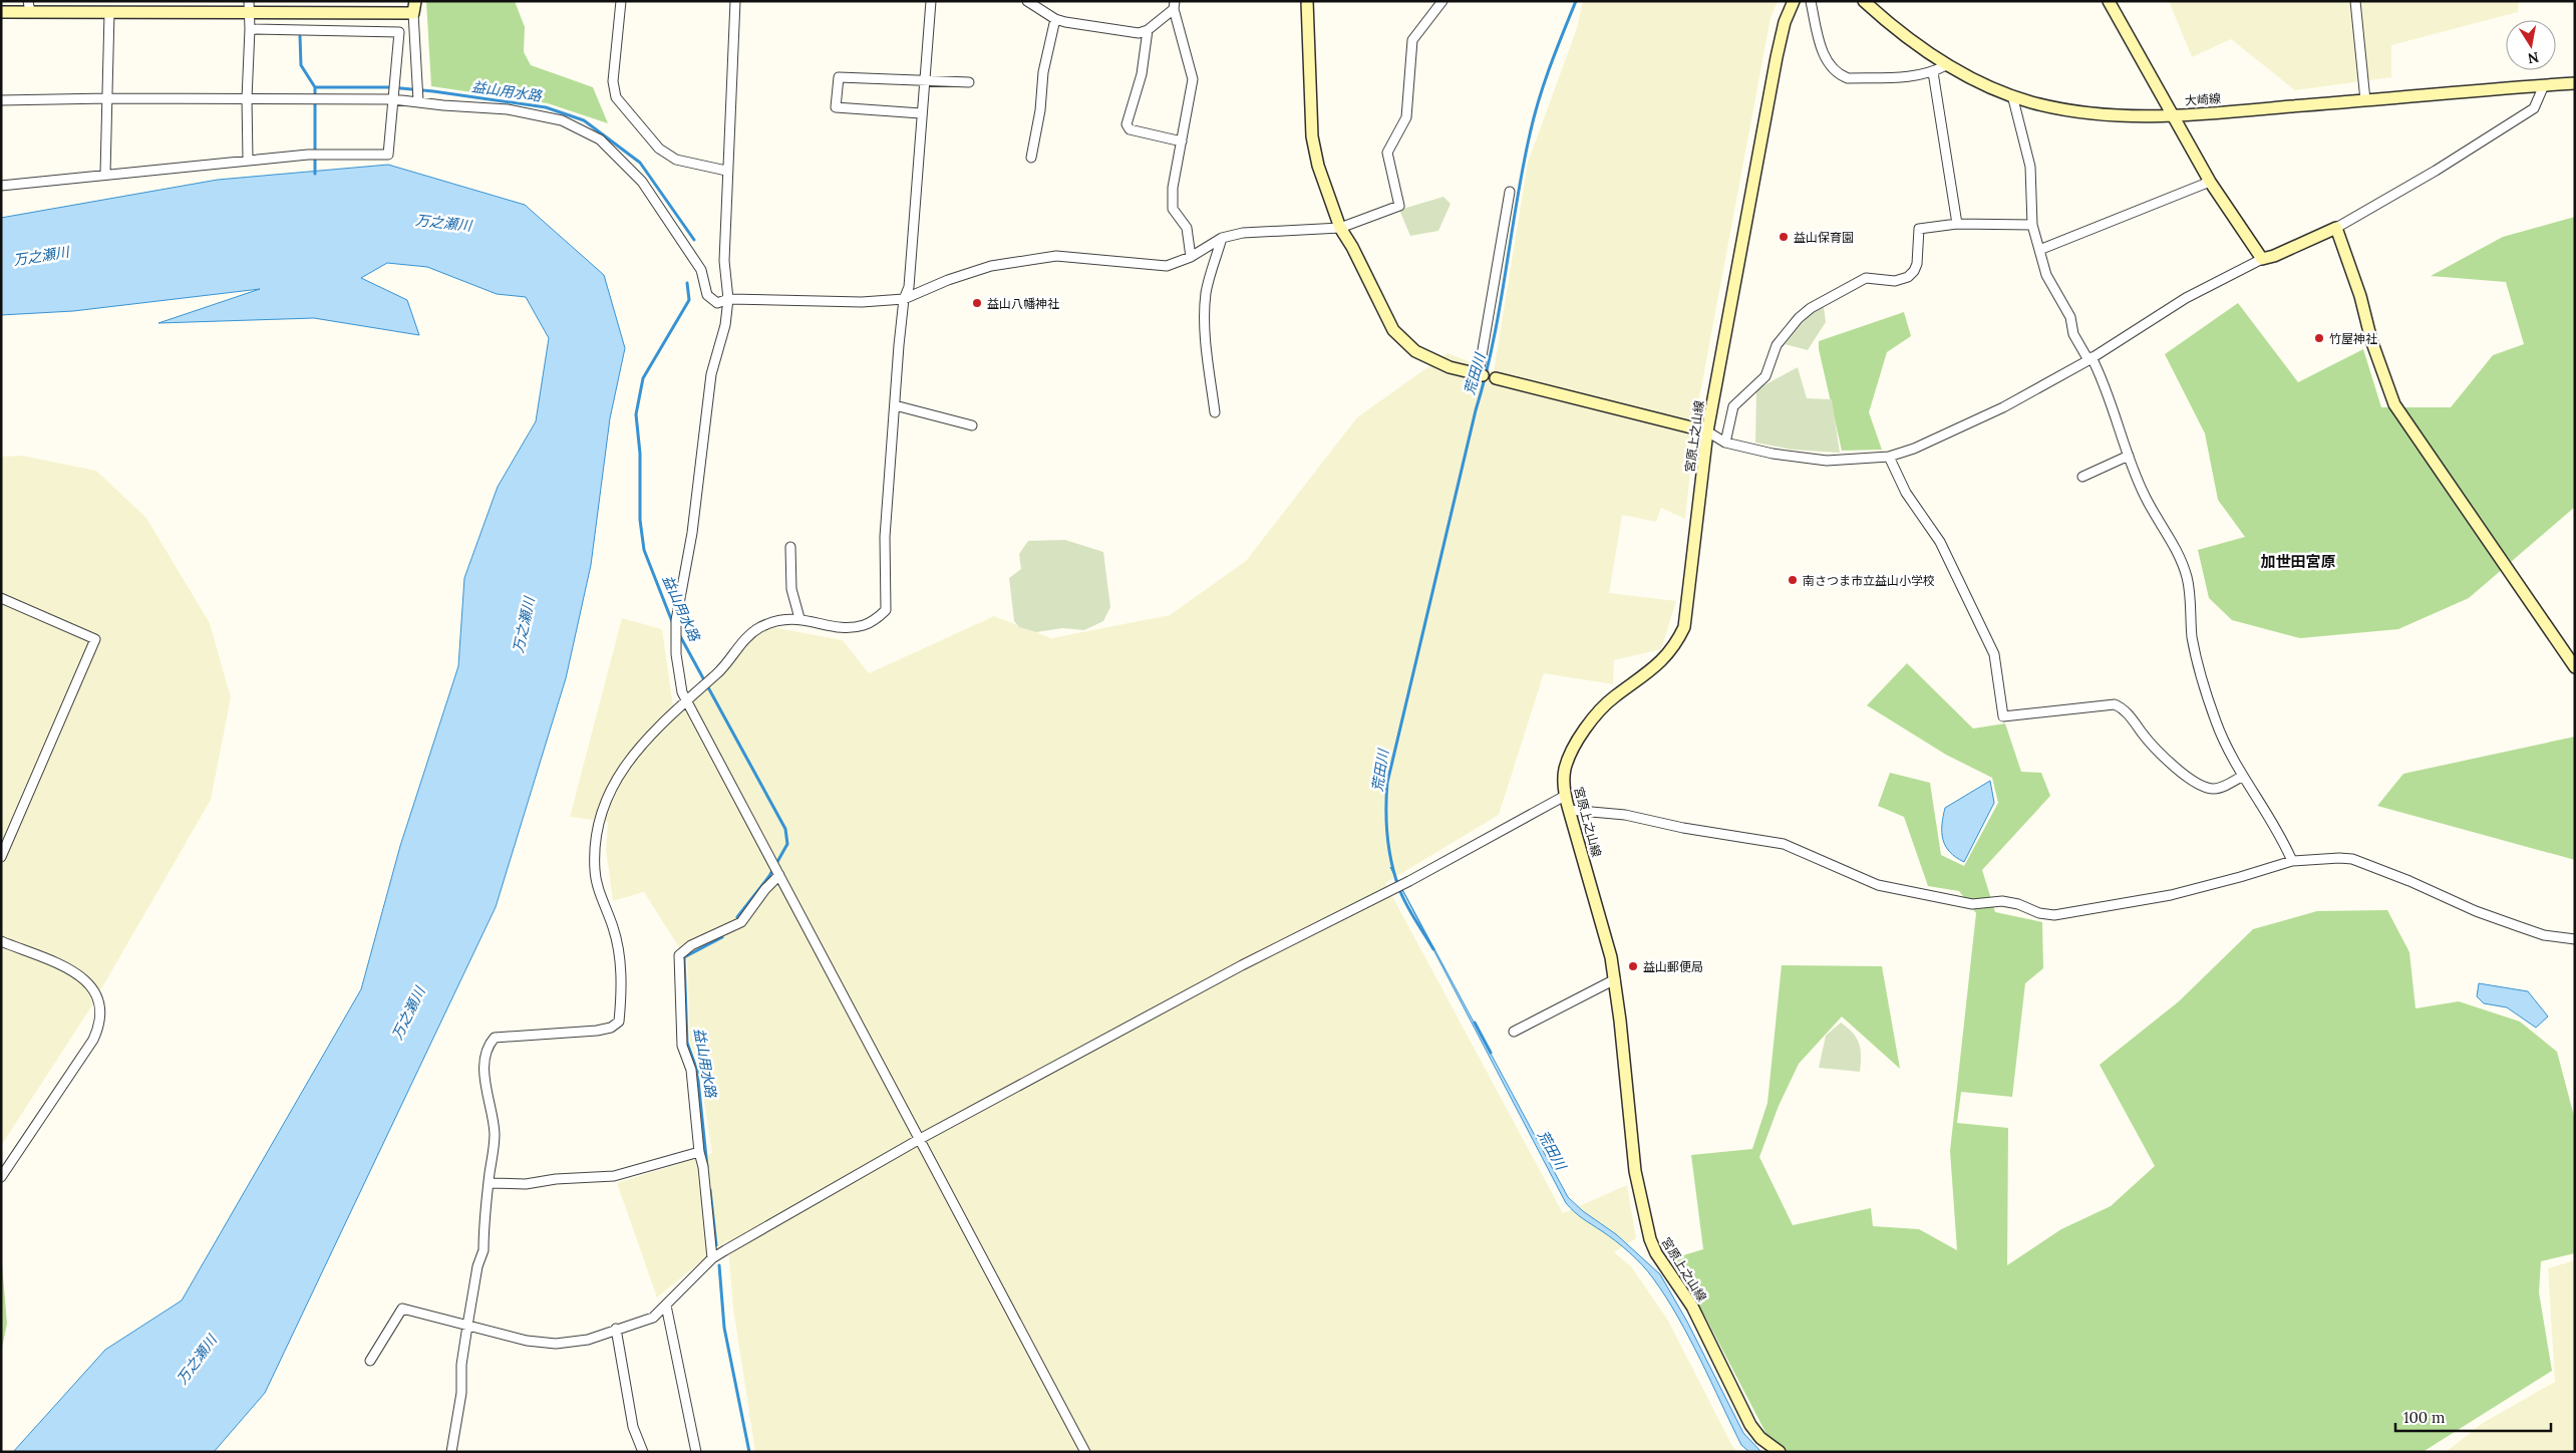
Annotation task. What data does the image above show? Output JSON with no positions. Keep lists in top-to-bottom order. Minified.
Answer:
{"streets":{"street":["大崎線","宮原上之山線"]},"districts":["加世田宮原"],"water":["益山用水路","万之瀬川","荒田川"],"places":["益山保育園","益山八幡神社","竹屋神社","南さつま市立益山小学校","益山郵便局"],"scale_bar":"100 m","north":"bottom"}
